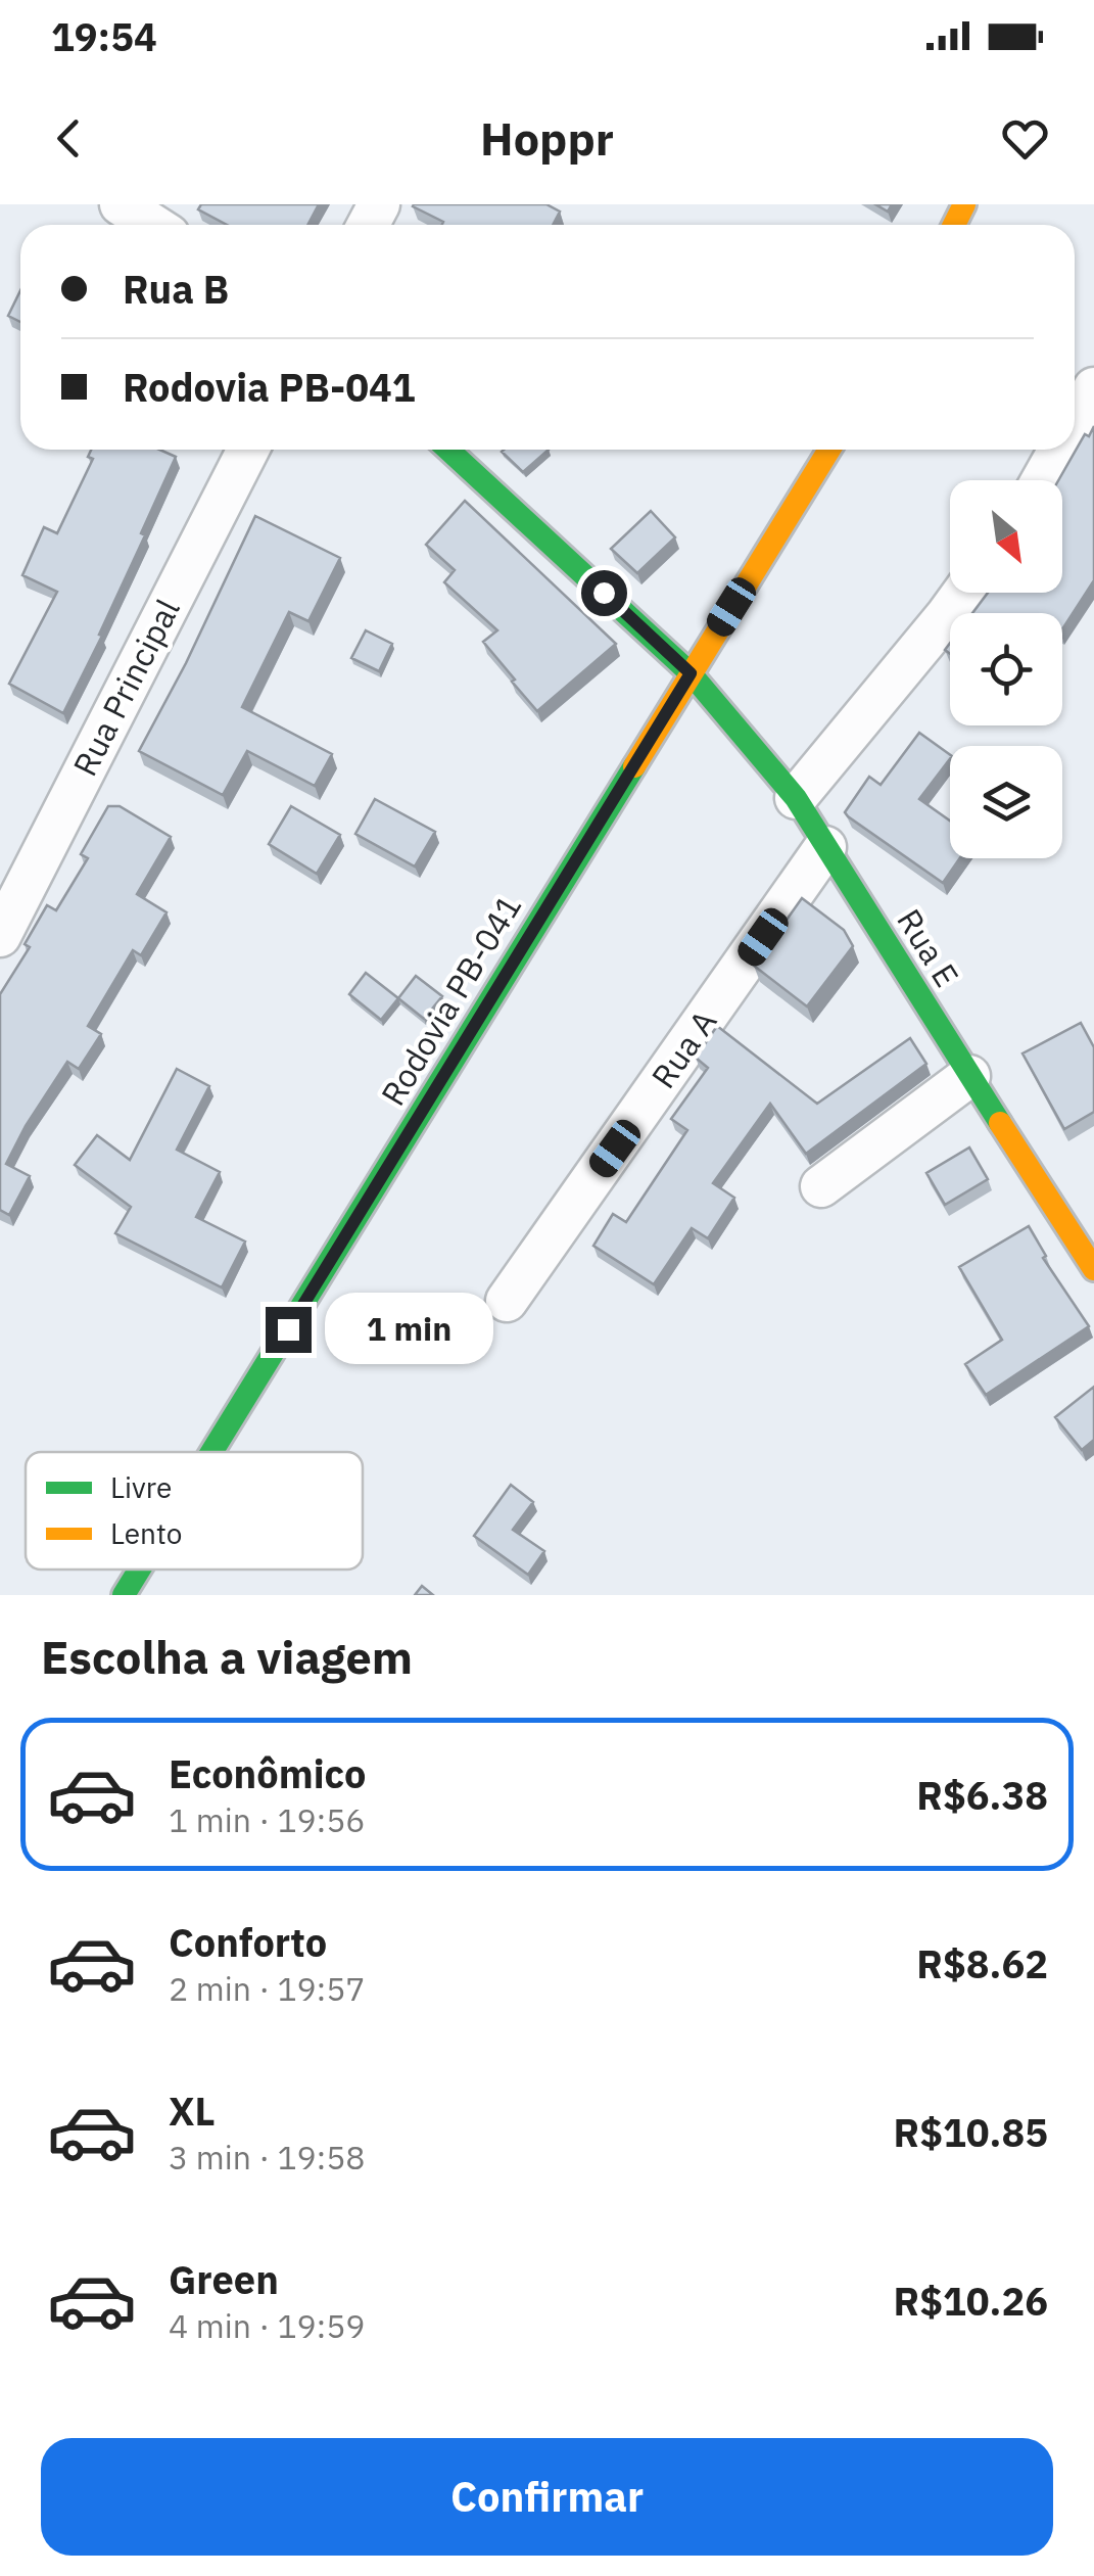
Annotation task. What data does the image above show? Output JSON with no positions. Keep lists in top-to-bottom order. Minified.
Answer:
{"streets":{"main road":["Rua E","Rodovia PB-041"],"street":["Rua Principal","Rua A"]},"crossings":[["Rua E","Rodovia PB-041"],["Rua E","Rua A"]],"legend":["Livre","Lento"],"north":"bottom right","page":{"status":"19:54","header":"Hoppr","banner":["Rua B","Rodovia PB-041"],"bubble":"1 min","heading":"Escolha a viagem","list":[{"name":"Econômico","note":"1 min · 19:56","value":"R$6.38"},{"name":"Conforto","note":"2 min · 19:57","value":"R$8.62"},{"name":"XL","note":"3 min · 19:58","value":"R$10.85"},{"name":"Green","note":"4 min · 19:59","value":"R$10.26"}],"buttons":"Confirmar"}}
